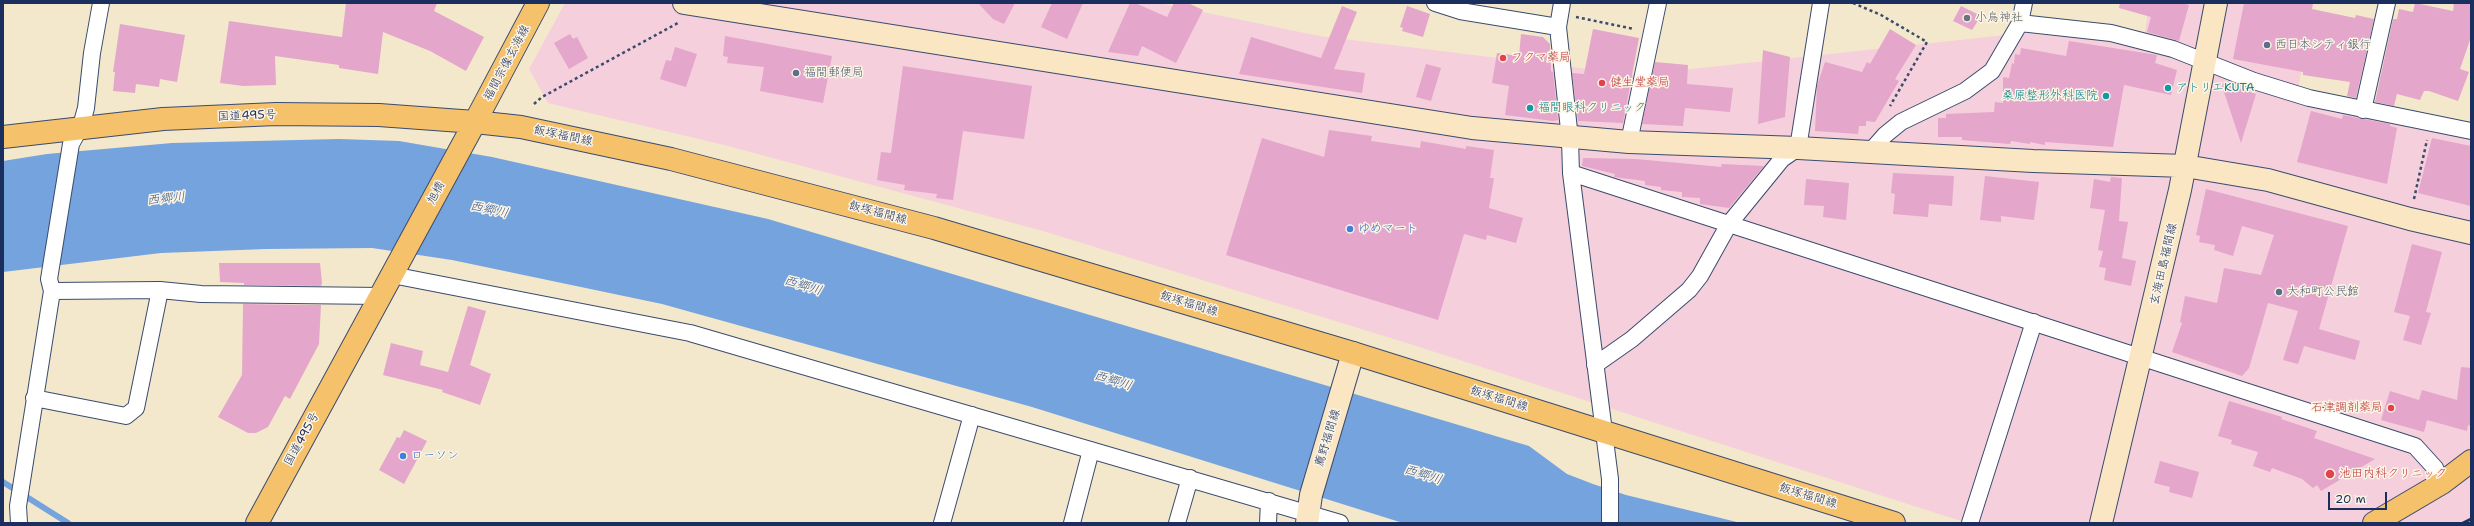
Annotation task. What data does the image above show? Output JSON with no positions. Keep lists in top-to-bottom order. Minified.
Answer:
{"streets":{"main road":["福間宗像玄海線","国道495号","飯塚福間線","旭橋"],"street":["玄海田島福間線","薦野福間線"]},"crossings":[["福間宗像玄海線","国道495号"],["福間宗像玄海線","飯塚福間線"],["福間宗像玄海線","旭橋"],["国道495号","飯塚福間線"],["国道495号","旭橋"],["飯塚福間線","旭橋"],["飯塚福間線","薦野福間線"]],"water":["西郷川"],"places":["小烏神社","西日本シティ銀行","フクマ薬局","福間郵便局","健生堂薬局","アトリエKUTA","桑原整形外科医院","福間眼科クリニック","ゆめマート","大和町公民館","石津調剤薬局","ローソン","池田内科クリニック"],"scale_bar":"20 m"}
